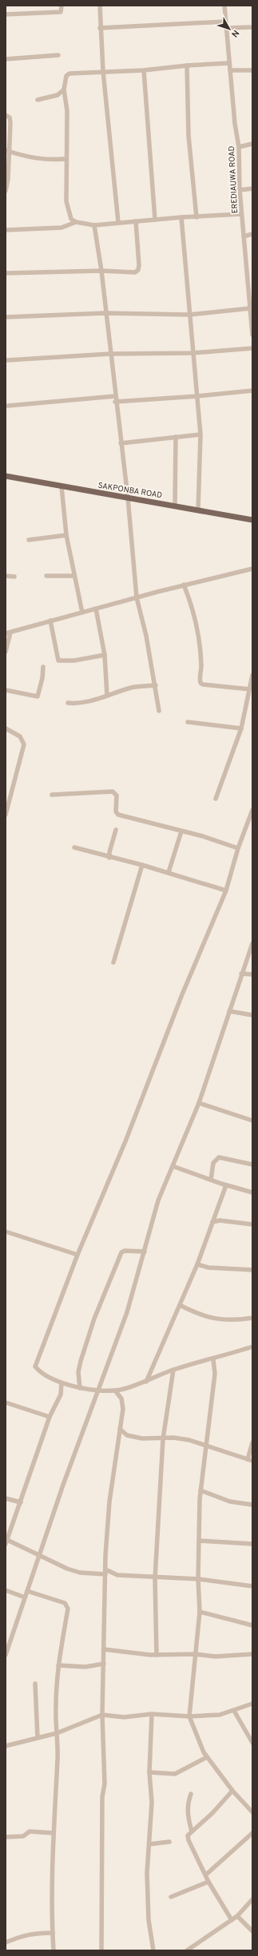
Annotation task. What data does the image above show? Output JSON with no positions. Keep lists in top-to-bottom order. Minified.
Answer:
{"streets":{"main road":["SAKPONBA ROAD"],"street":["EREDIAUWA ROAD"]},"north":"bottom right"}
